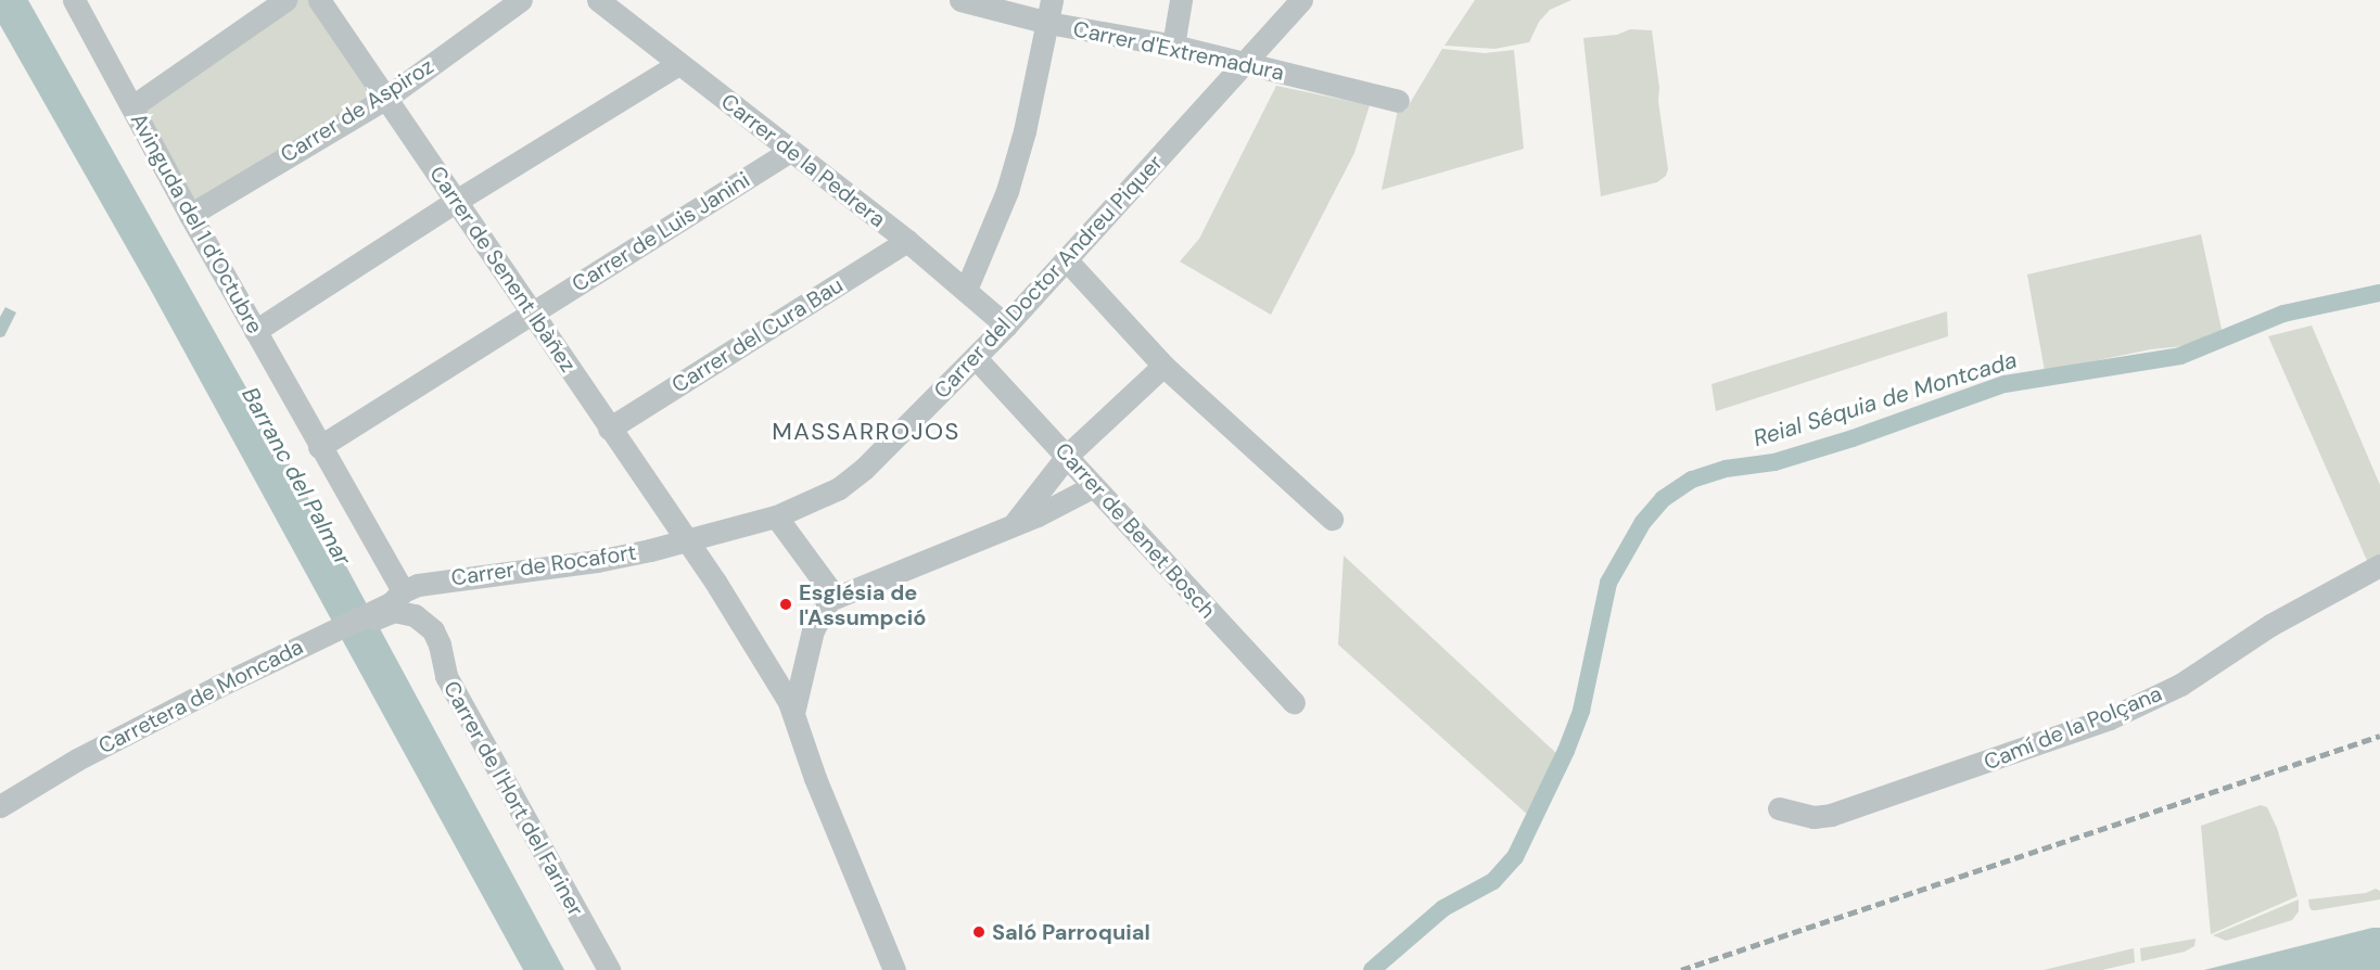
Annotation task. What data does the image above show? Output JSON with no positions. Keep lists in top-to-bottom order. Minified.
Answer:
{"streets":{"street":["Carrer d'Extremadura","Carrer de Aspiroz","Carrer de la Pedrera","Avinguda del 1 d'Octubre","Carrer de Luis Janini","Carrer de Senent Ibàñez","Carrer del Doctor Andreu Piquer","Carrer del Cura Bau","Carrer de Benet Bosch","Carrer de Rocafort","Carretera de Moncada","Camí de la Polçana","Carrer de l'Hort del Fariner"]},"crossings":[["Carrer d'Extremadura","Carrer del Doctor Andreu Piquer"],["Carrer de Aspiroz","Avinguda del 1 d'Octubre"],["Carrer de Aspiroz","Carrer de Senent Ibàñez"],["Carrer de la Pedrera","Carrer de Luis Janini"],["Carrer de la Pedrera","Carrer del Doctor Andreu Piquer"],["Carrer de la Pedrera","Carrer del Cura Bau"],["Avinguda del 1 d'Octubre","Carrer de Luis Janini"],["Carrer de Luis Janini","Carrer de Senent Ibàñez"],["Carrer de Senent Ibàñez","Carrer del Doctor Andreu Piquer"],["Carrer de Senent Ibàñez","Carrer del Cura Bau"],["Carrer de Senent Ibàñez","Carrer de Rocafort"],["Carrer del Doctor Andreu Piquer","Carrer de Benet Bosch"],["Carrer del Doctor Andreu Piquer","Carrer de Rocafort"],["Carrer de Rocafort","Carretera de Moncada"],["Carrer de Rocafort","Carrer de l'Hort del Fariner"],["Carretera de Moncada","Carrer de l'Hort del Fariner"]],"districts":["MASSARROJOS"],"water":["Reial Séquia de Montcada","Barranc del Palmar"],"places":["Església de l'Assumpció","Saló Parroquial"]}
